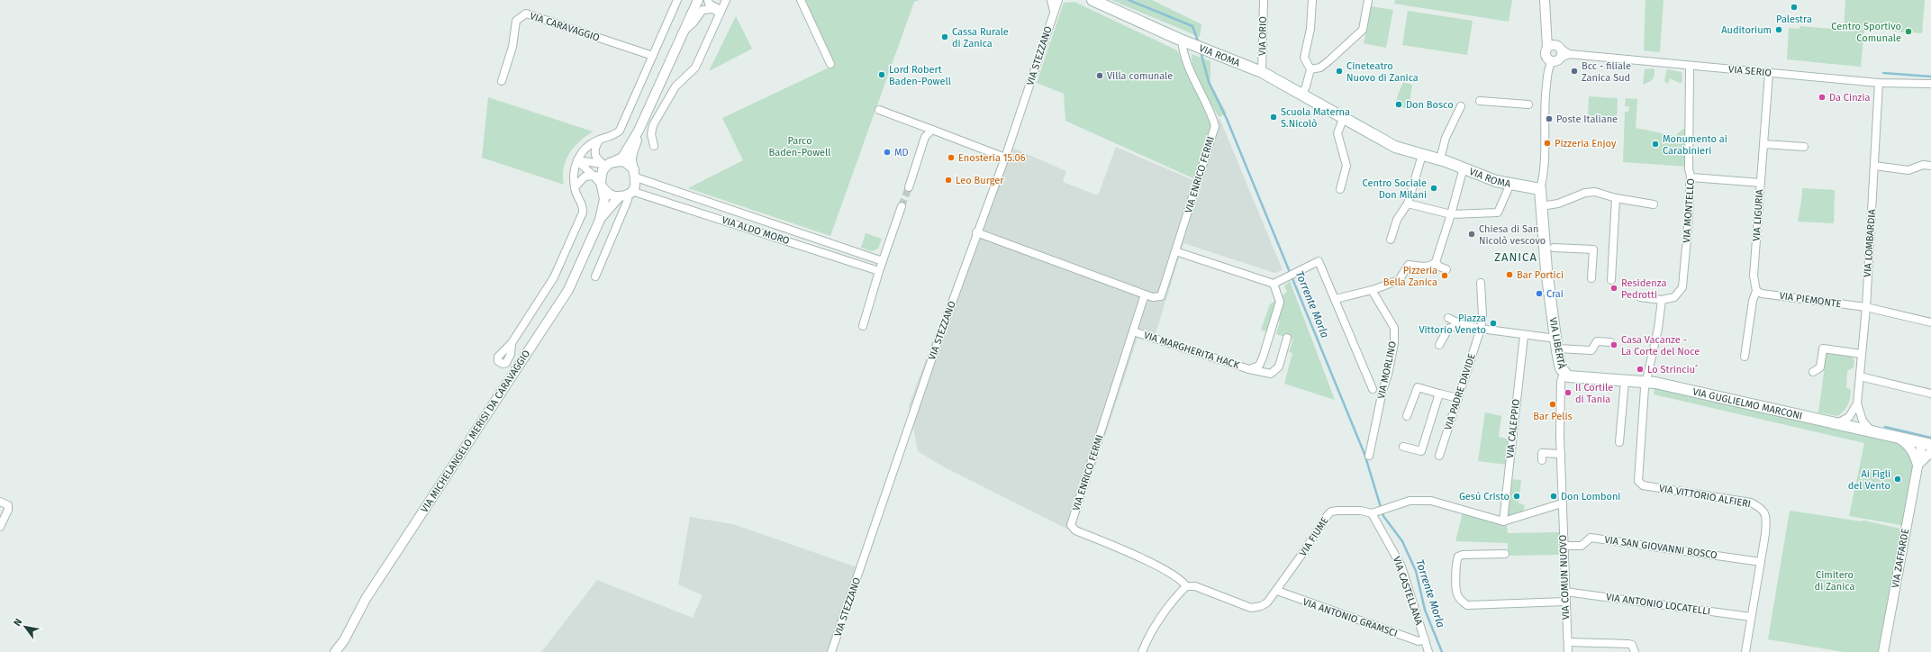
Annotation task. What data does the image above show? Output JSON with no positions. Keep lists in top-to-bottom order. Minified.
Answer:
{"streets":{"main road":["VIA ROMA","VIA LIBERTÀ","VIA GUGLIELMO MARCONI"],"street":["VIA CARAVAGGIO","VIA ORIO","VIA STEZZANO","VIA SERIO","VIA ENRICO FERMI","VIA MONTELLO","VIA LIGURIA","VIA ALDO MORO","VIA LOMBARDIA","VIA PIEMONTE","VIA MARGHERITA HACK","VIA MORLINO","VIA PADRE DAVIDE","VIA CALEPPIO","VIA MICHELANGELO MERISI DA CARAVAGGIO","VIA VITTORIO ALFIERI","VIA FIUME","VIA SAN GIOVANNI BOSCO","VIA ZAFFARDE","VIA COMUN NUOVO","VIA CASTELLANA","VIA ANTONIO LOCATELLI","VIA ANTONIO GRAMSCI"]},"crossings":[["VIA ORIO","VIA ROMA"],["VIA ROMA","VIA ENRICO FERMI"],["VIA ROMA","VIA LIBERTÀ"],["VIA STEZZANO","VIA ENRICO FERMI"],["VIA SERIO","VIA MONTELLO"],["VIA SERIO","VIA LIGURIA"],["VIA SERIO","VIA LOMBARDIA"],["VIA ENRICO FERMI","VIA MARGHERITA HACK"],["VIA ENRICO FERMI","VIA FIUME"],["VIA LIGURIA","VIA PIEMONTE"],["VIA ALDO MORO","VIA MICHELANGELO MERISI DA CARAVAGGIO"],["VIA LOMBARDIA","VIA PIEMONTE"],["VIA LOMBARDIA","VIA GUGLIELMO MARCONI"],["VIA LIBERTÀ","VIA GUGLIELMO MARCONI"],["VIA LIBERTÀ","VIA COMUN NUOVO"],["VIA GUGLIELMO MARCONI","VIA VITTORIO ALFIERI"],["VIA GUGLIELMO MARCONI","VIA ZAFFARDE"],["VIA CALEPPIO","VIA FIUME"],["VIA VITTORIO ALFIERI","VIA SAN GIOVANNI BOSCO"],["VIA VITTORIO ALFIERI","VIA ANTONIO LOCATELLI"],["VIA FIUME","VIA CASTELLANA"],["VIA FIUME","VIA ANTONIO GRAMSCI"],["VIA SAN GIOVANNI BOSCO","VIA COMUN NUOVO"],["VIA COMUN NUOVO","VIA ANTONIO LOCATELLI"],["VIA CASTELLANA","VIA ANTONIO GRAMSCI"]],"districts":["ZANICA"],"water":["Torrente Morla"],"parks":["Parco Baden-Powell","Cimitero di Zanica"],"places":["Palestra","Auditorium","Centro Sportivo Comunale","Cassa Rurale di Zanica","Cineteatro Nuovo di Zanica","Bcc - filiale Zanica Sud","Lord Robert Baden-Powell","Villa comunale","Da Cinzia","Don Bosco","Scuola Materna S.Nicolò","Poste Italiane","Pizzeria Enjoy","Monumento ai Carabinieri","MD","Enosteria 15.06","Leo Burger","Centro Sociale Don Milani","Chiesa di San Nicolò vescovo","Bar Portici","Pizzeria Bella Zanica","Residenza Pedrotti","Crai","Piazza Vittorio Veneto","Casa Vacanze - La Corte del Noce","Lo Strinciu´","Il Cortile di Tania","Bar Pelis","Ai Figli del Vento","Gesù Cristo","Don Lomboni"],"north":"top left"}
